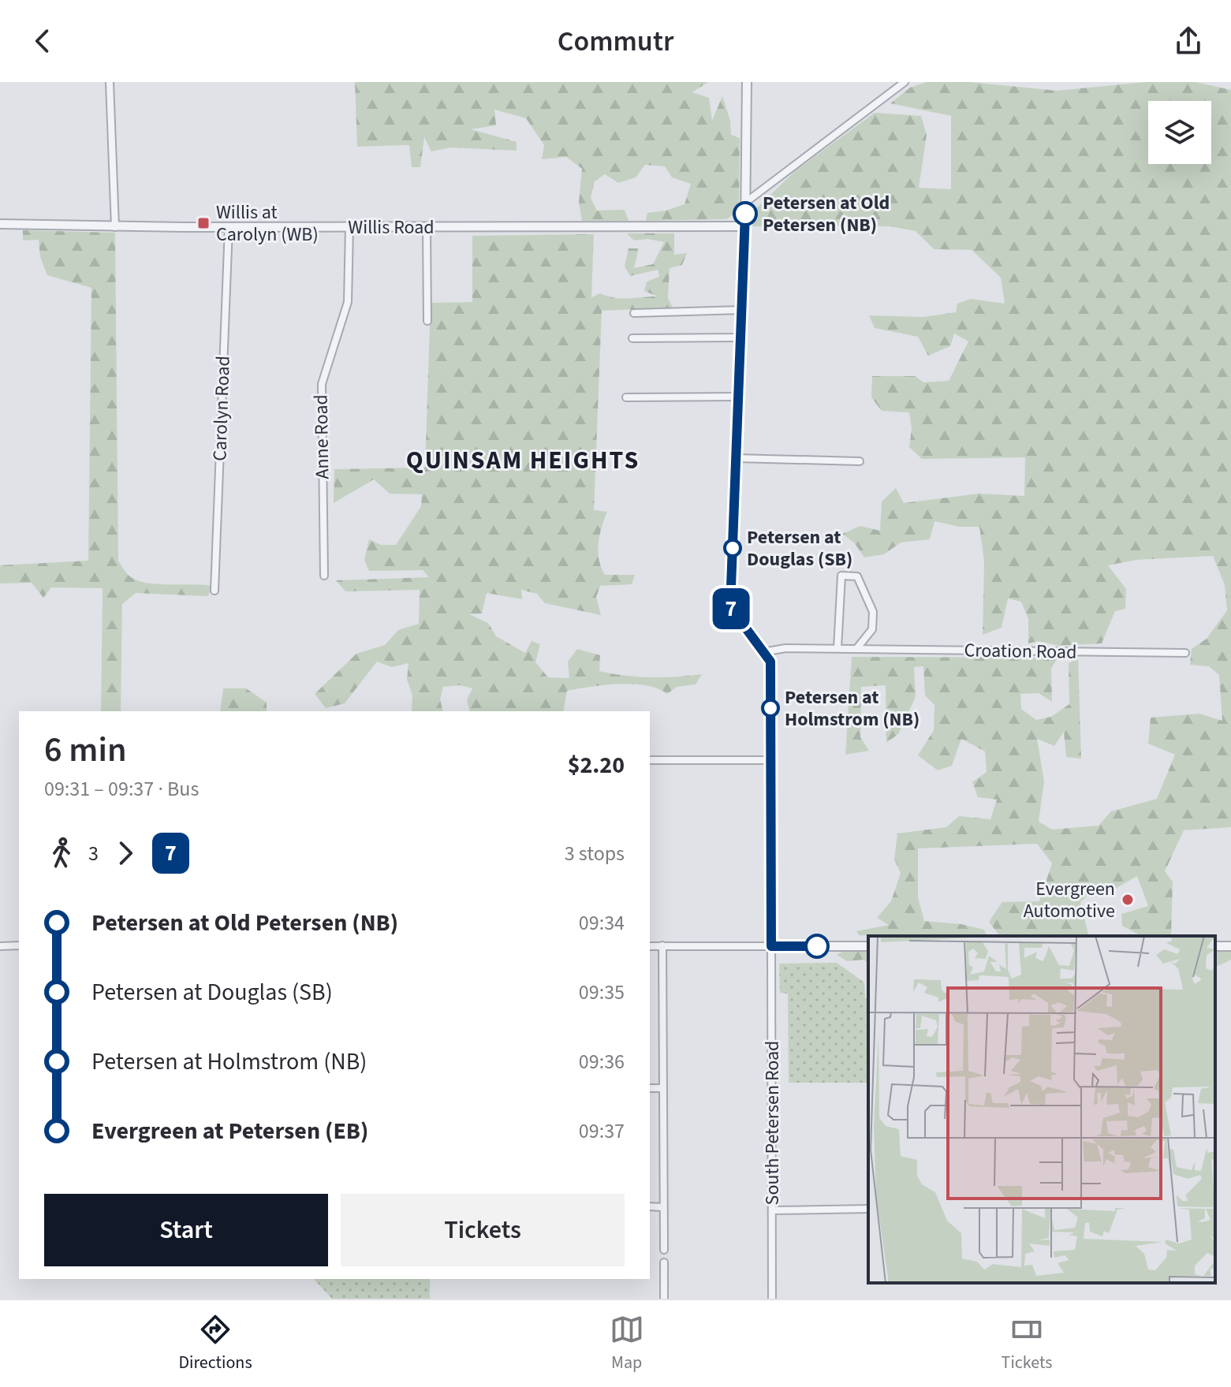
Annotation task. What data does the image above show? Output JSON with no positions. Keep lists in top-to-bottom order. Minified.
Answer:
{"streets":{"street":["Willis Road","Carolyn Road","Anne Road","Croation Road","South Petersen Road"]},"crossings":[["Willis Road","Carolyn Road"],["Willis Road","Anne Road"]],"districts":["QUINSAM HEIGHTS"],"places":{"other":["Petersen at Old Petersen (NB)","Petersen at Douglas (SB)","Petersen at Holmstrom (NB)","Evergreen Automotive"],"transit":["Willis at Carolyn (WB)"]},"lines":["bus line 7"],"page":{"header":"Commutr","on_map":"7","heading":["6 min","09:31 – 09:37 · Bus","$2.20"],"legs":["3","7","3 stops"],"list":[{"name":"Petersen at Old Petersen (NB)","value":"09:34"},{"name":"Petersen at Douglas (SB)","value":"09:35"},{"name":"Petersen at Holmstrom (NB)","value":"09:36"},{"name":"Evergreen at Petersen (EB)","value":"09:37"}],"buttons":["Start","Tickets"],"tabs":["Directions","Map","Tickets"]}}
